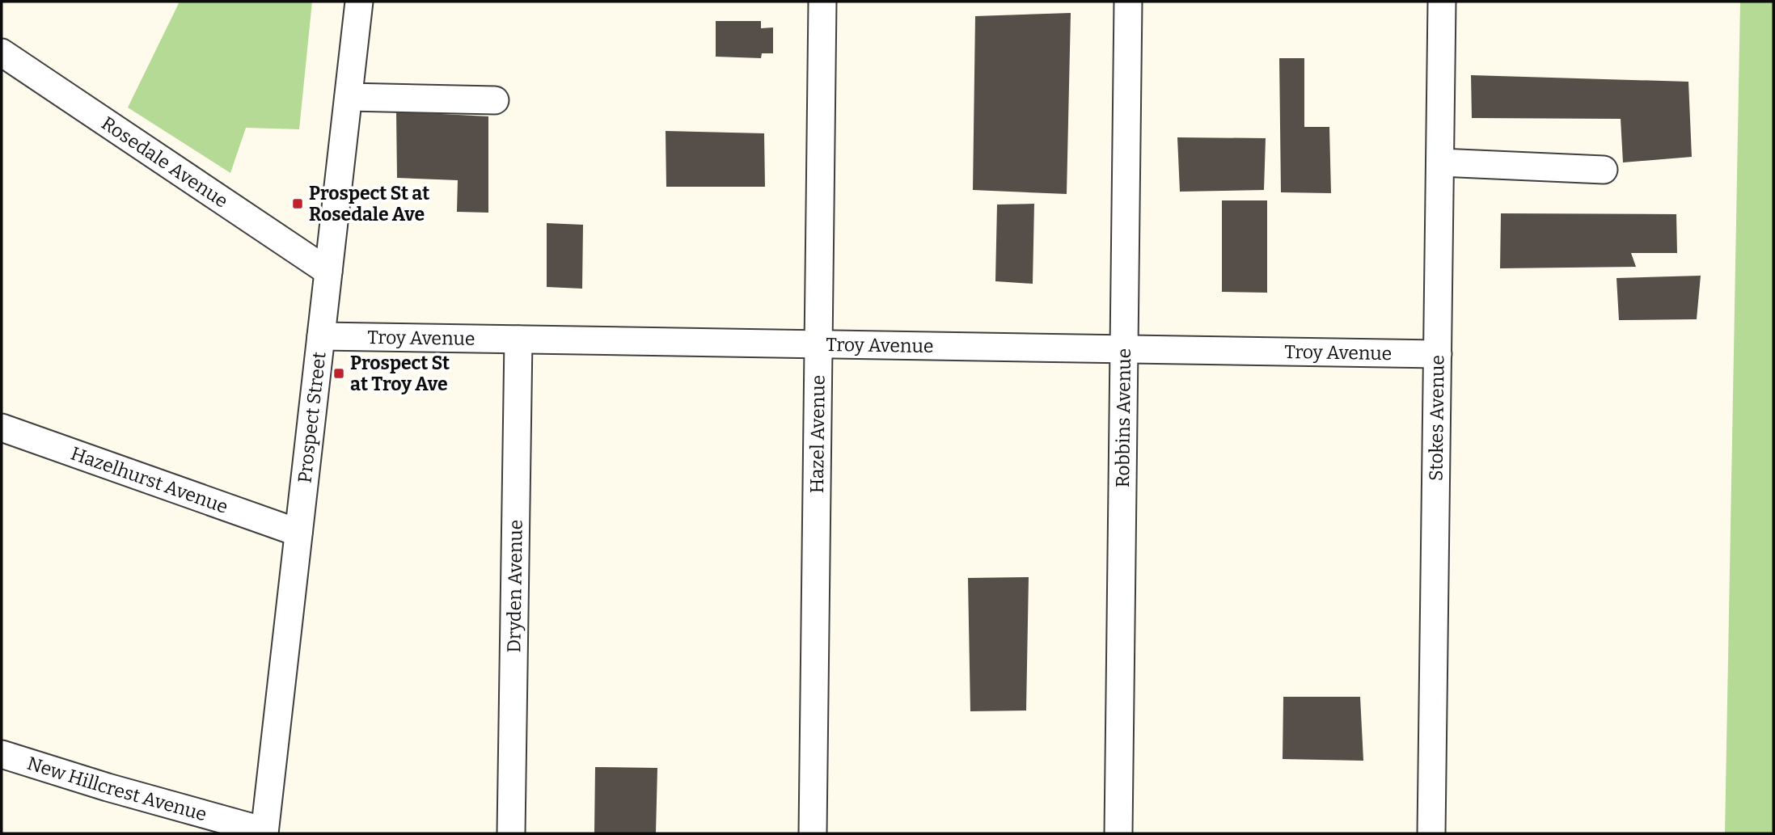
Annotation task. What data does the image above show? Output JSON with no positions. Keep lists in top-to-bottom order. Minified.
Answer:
{"streets":{"street":["Rosedale Avenue","Troy Avenue","Prospect Street","Robbins Avenue","Stokes Avenue","Hazel Avenue","Hazelhurst Avenue","Dryden Avenue","New Hillcrest Avenue"]},"crossings":[["Rosedale Avenue","Prospect Street"],["Troy Avenue","Prospect Street"],["Troy Avenue","Robbins Avenue"],["Troy Avenue","Stokes Avenue"],["Troy Avenue","Hazel Avenue"],["Troy Avenue","Dryden Avenue"],["Prospect Street","Hazelhurst Avenue"],["Prospect Street","New Hillcrest Avenue"]],"places":{"transit":["Prospect St at Rosedale Ave","Prospect St at Troy Ave"]}}
